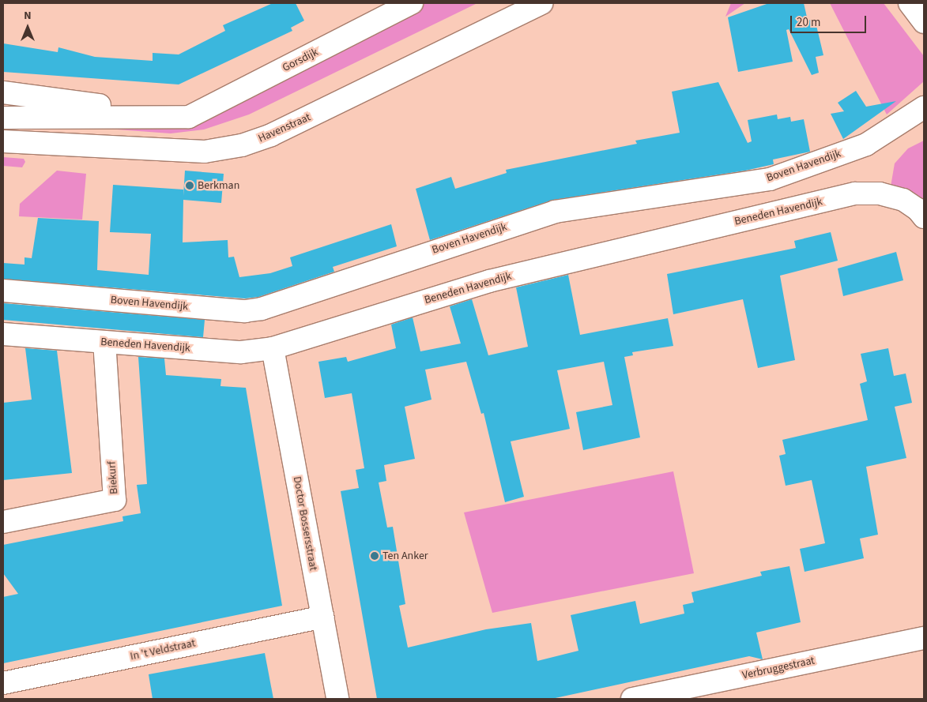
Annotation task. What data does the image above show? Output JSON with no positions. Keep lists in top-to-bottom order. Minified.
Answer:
{"streets":{"street":["Gorsdijk","Havenstraat","Boven Havendijk","Beneden Havendijk","Biekurf","Doctor Bossersstraat","In 't Veldstraat","Verbruggestraat"]},"crossings":[["Beneden Havendijk","Biekurf"],["Beneden Havendijk","Doctor Bossersstraat"],["Doctor Bossersstraat","In 't Veldstraat"]],"places":["Berkman","Ten Anker"],"scale_bar":"20 m","north":"top"}
